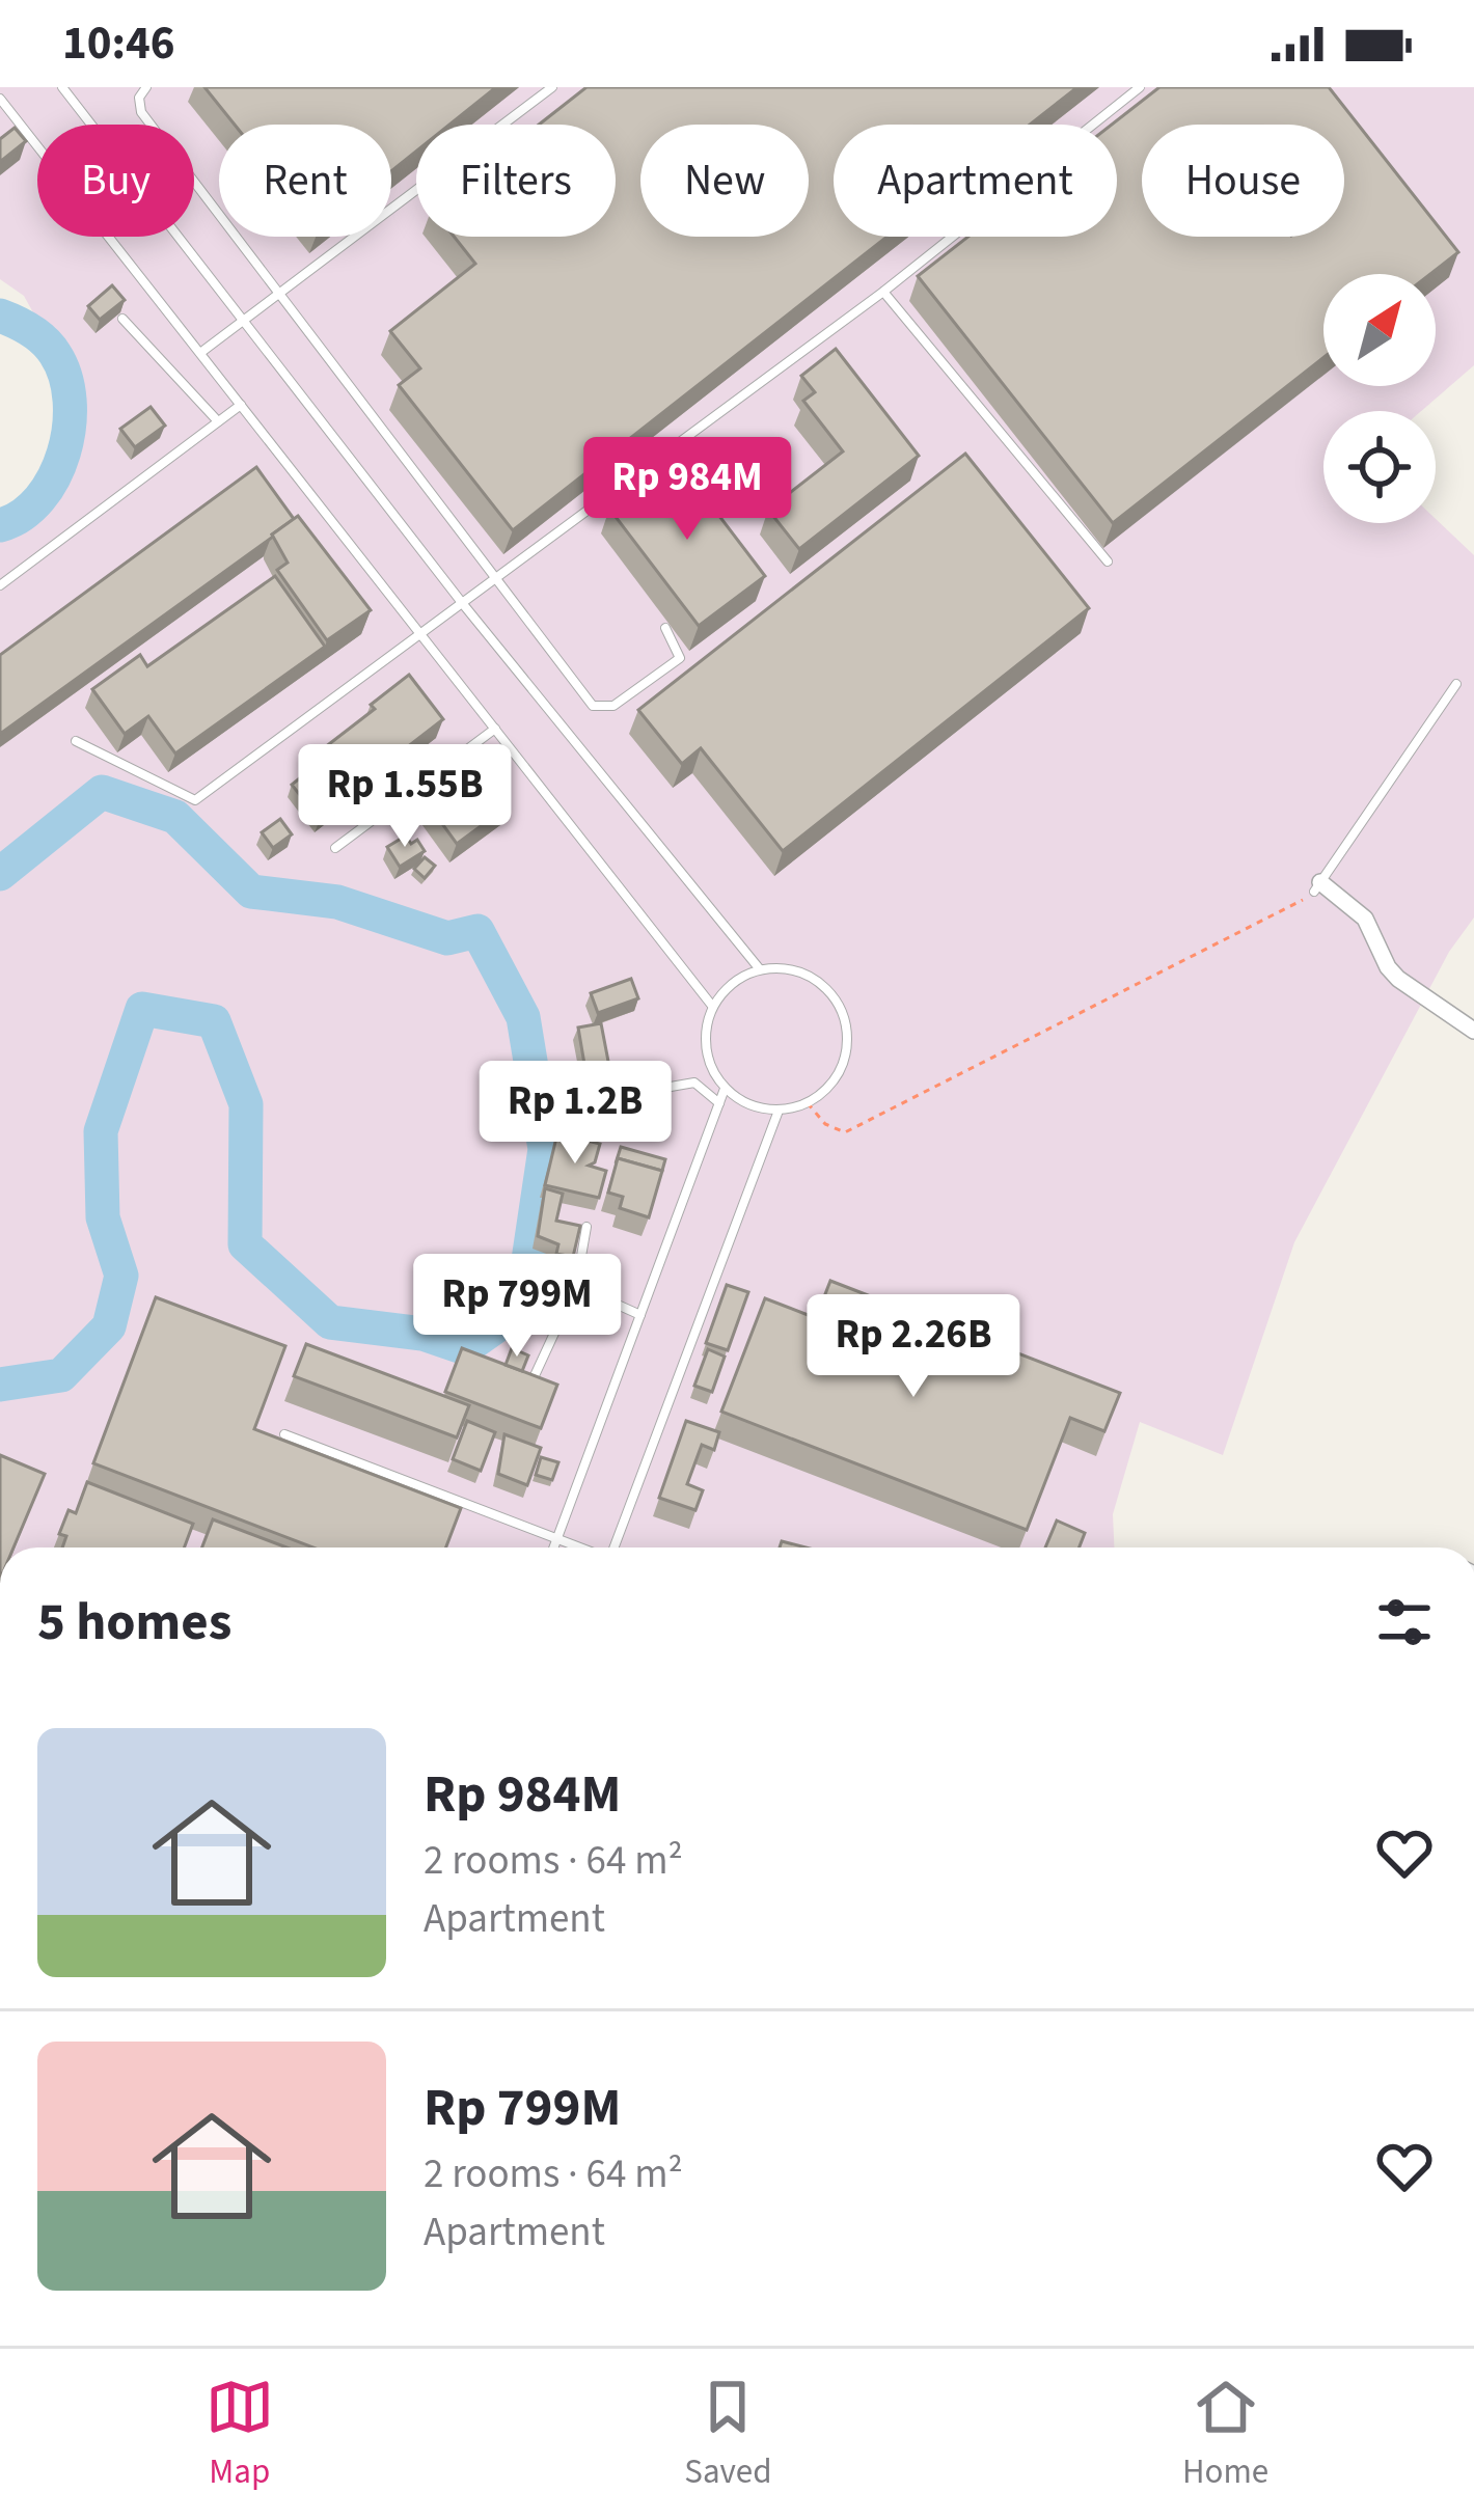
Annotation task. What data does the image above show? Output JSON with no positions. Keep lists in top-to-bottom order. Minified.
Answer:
{"north":"top right","page":{"status":"10:46","chip":["Buy","Rent","Filters","New","Apartment","House"],"price":["Rp 984M","Rp 1.55B","Rp 1.2B","Rp 799M","Rp 2.26B"],"heading":"5 homes","list":[{"name":"Rp 984M","note":"2 rooms · 64 m² · Apartment"},{"name":"Rp 799M","note":"2 rooms · 64 m² · Apartment"}],"tabs":["Map","Saved","Home"]}}
